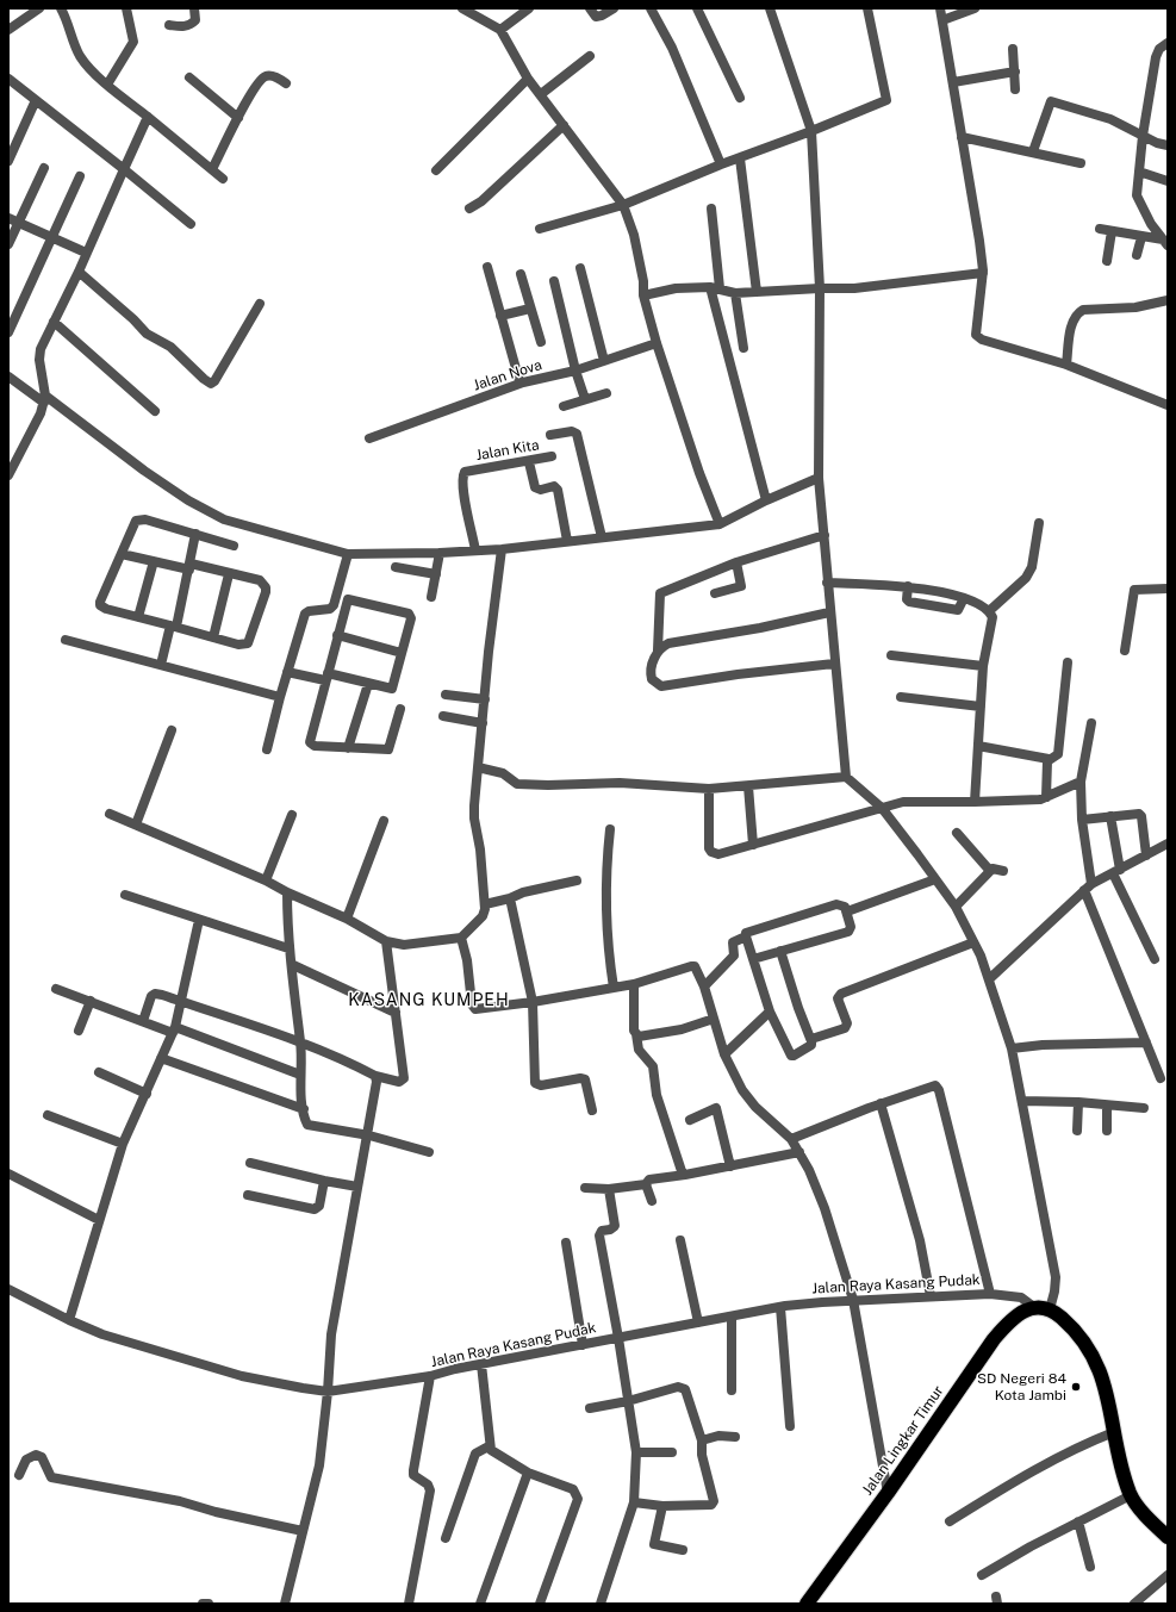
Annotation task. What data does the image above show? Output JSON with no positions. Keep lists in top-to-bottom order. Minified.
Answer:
{"streets":{"highway":["Jalan Lingkar Timur"],"street":["Jalan Nova","Jalan Kita","Jalan Raya Kasang Pudak"]},"crossings":[["Jalan Raya Kasang Pudak","Jalan Lingkar Timur"]],"districts":["KASANG KUMPEH"],"places":["SD Negeri 84 Kota Jambi"]}
